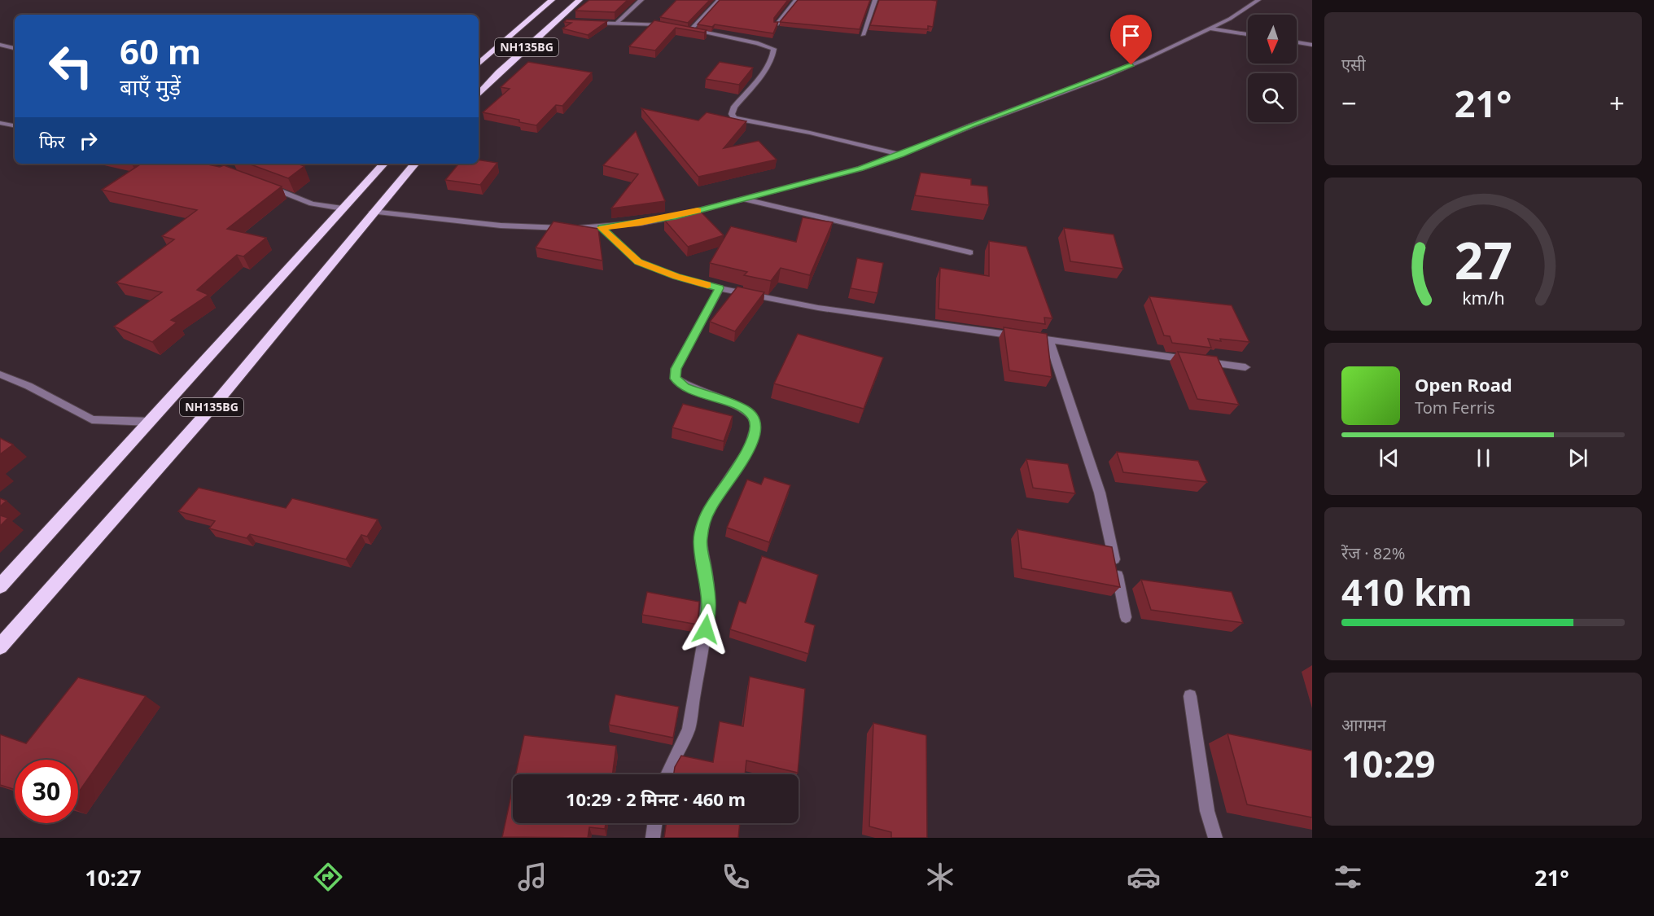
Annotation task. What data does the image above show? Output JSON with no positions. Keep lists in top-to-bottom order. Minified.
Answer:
{"streets":{"highway":["NH135BG"]},"north":"bottom","page":{"tile":["एसी",["रेंज · 82%","410 km"],["आगमन","10:29"]],"turn":["60 m","बाएँ मुड़ें"],"heat":["−","21°","+"],"then":"फिर","song":["Open Road","Tom Ferris"],"limit":"30","trip":"10:29 · 2 मिनट · 460 m","tabs":["10:27","21°"],"gauge":["27","km/h"]}}
